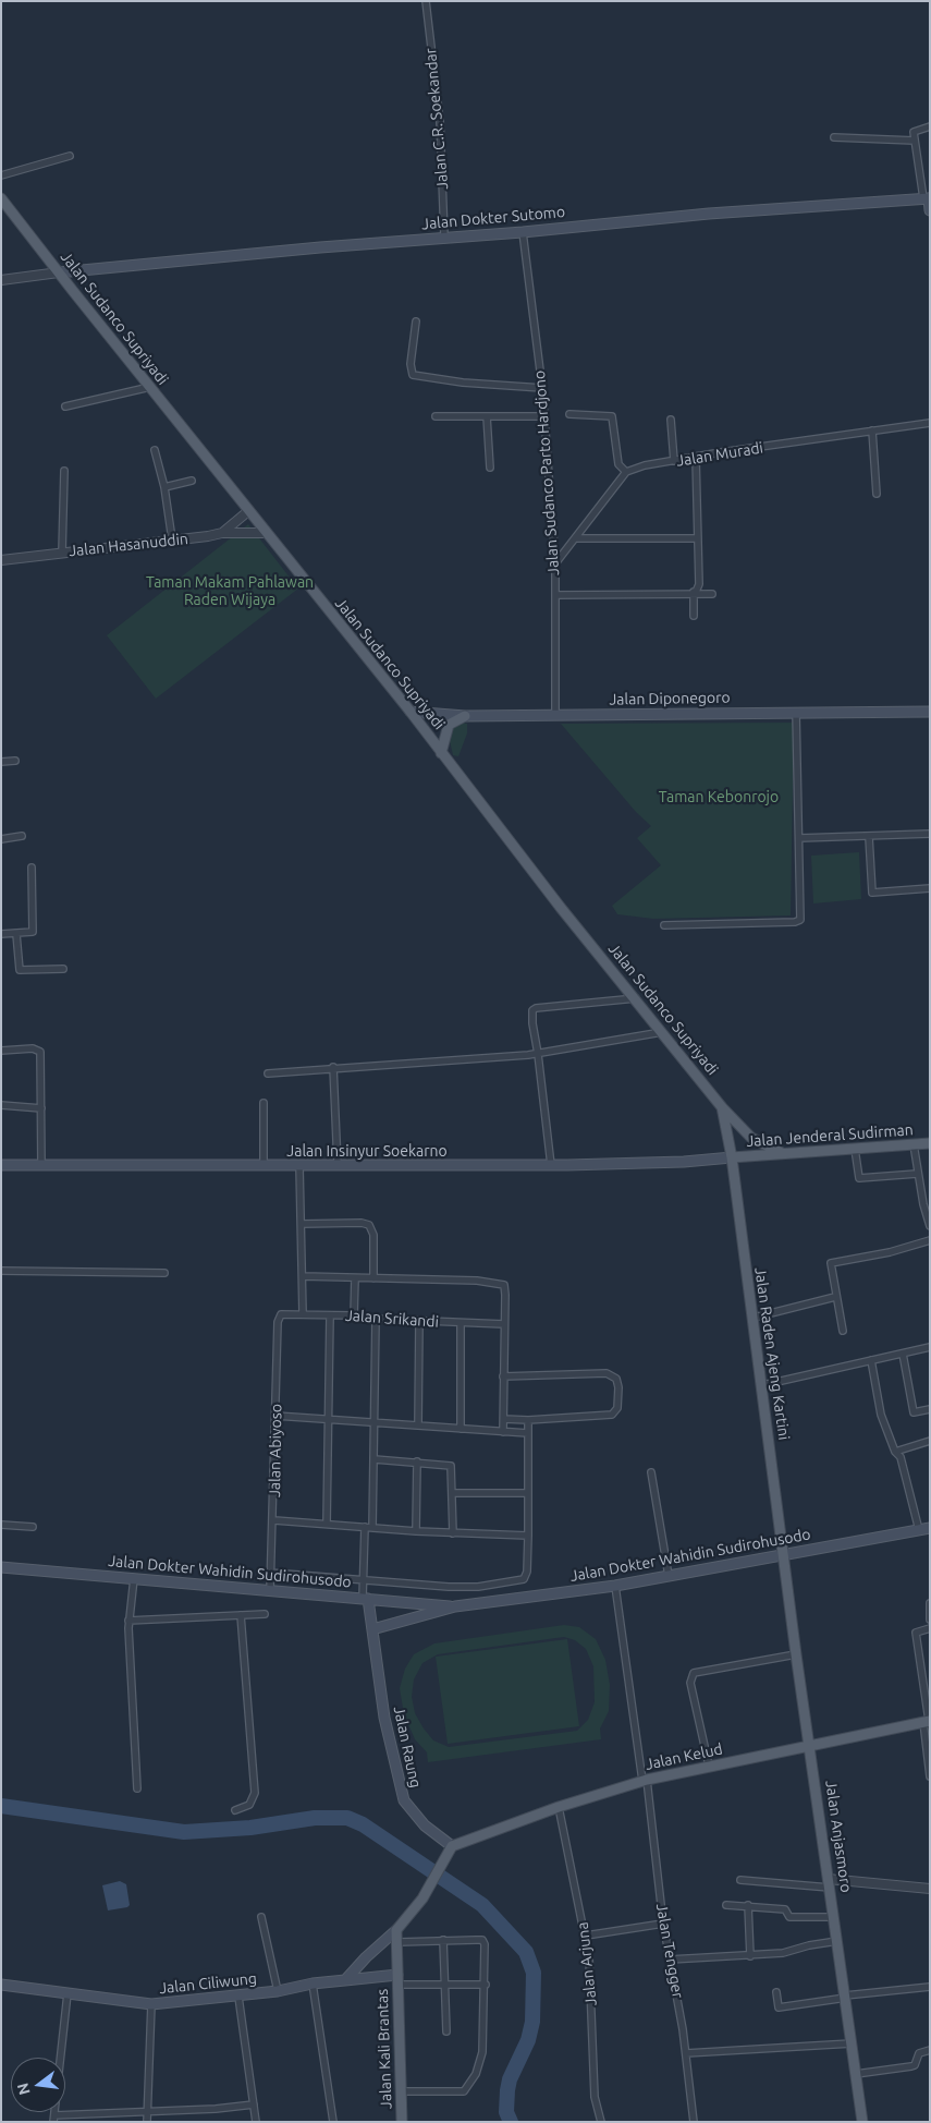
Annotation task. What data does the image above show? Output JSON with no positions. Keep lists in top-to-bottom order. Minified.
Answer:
{"streets":{"main road":["Jalan Dokter Sutomo","Jalan Sudanco Supriyadi","Jalan Diponegoro","Jalan Jenderal Sudirman","Jalan Insinyur Soekarno","Jalan Raden Ajeng Kartini","Jalan Dokter Wahidin Sudirohusodo","Jalan Raung","Jalan Kelud","Jalan Anjasmoro","Jalan Ciliwung","Jalan Kali Brantas"],"street":["Jalan C.R. Soekandar","Jalan Muradi","Jalan Sudanco Parto Hardjono","Jalan Hasanuddin","Jalan Srikandi","Jalan Abiyoso","Jalan Tengger","Jalan Arjuna"]},"crossings":[["Jalan C.R. Soekandar","Jalan Dokter Sutomo"],["Jalan Dokter Sutomo","Jalan Sudanco Supriyadi"],["Jalan Dokter Sutomo","Jalan Sudanco Parto Hardjono"],["Jalan Sudanco Supriyadi","Jalan Hasanuddin"],["Jalan Sudanco Supriyadi","Jalan Diponegoro"],["Jalan Sudanco Supriyadi","Jalan Jenderal Sudirman"],["Jalan Sudanco Supriyadi","Jalan Insinyur Soekarno"],["Jalan Sudanco Supriyadi","Jalan Raden Ajeng Kartini"],["Jalan Sudanco Parto Hardjono","Jalan Diponegoro"],["Jalan Jenderal Sudirman","Jalan Insinyur Soekarno"],["Jalan Jenderal Sudirman","Jalan Raden Ajeng Kartini"],["Jalan Insinyur Soekarno","Jalan Raden Ajeng Kartini"],["Jalan Srikandi","Jalan Abiyoso"],["Jalan Raden Ajeng Kartini","Jalan Dokter Wahidin Sudirohusodo"],["Jalan Raden Ajeng Kartini","Jalan Anjasmoro"],["Jalan Abiyoso","Jalan Dokter Wahidin Sudirohusodo"],["Jalan Dokter Wahidin Sudirohusodo","Jalan Raung"],["Jalan Dokter Wahidin Sudirohusodo","Jalan Anjasmoro"],["Jalan Dokter Wahidin Sudirohusodo","Jalan Tengger"],["Jalan Raung","Jalan Kelud"],["Jalan Kelud","Jalan Anjasmoro"],["Jalan Kelud","Jalan Tengger"],["Jalan Kelud","Jalan Arjuna"],["Jalan Ciliwung","Jalan Kali Brantas"]],"parks":["Taman Makam Pahlawan Raden Wijaya","Taman Kebonrojo"],"north":"left"}
